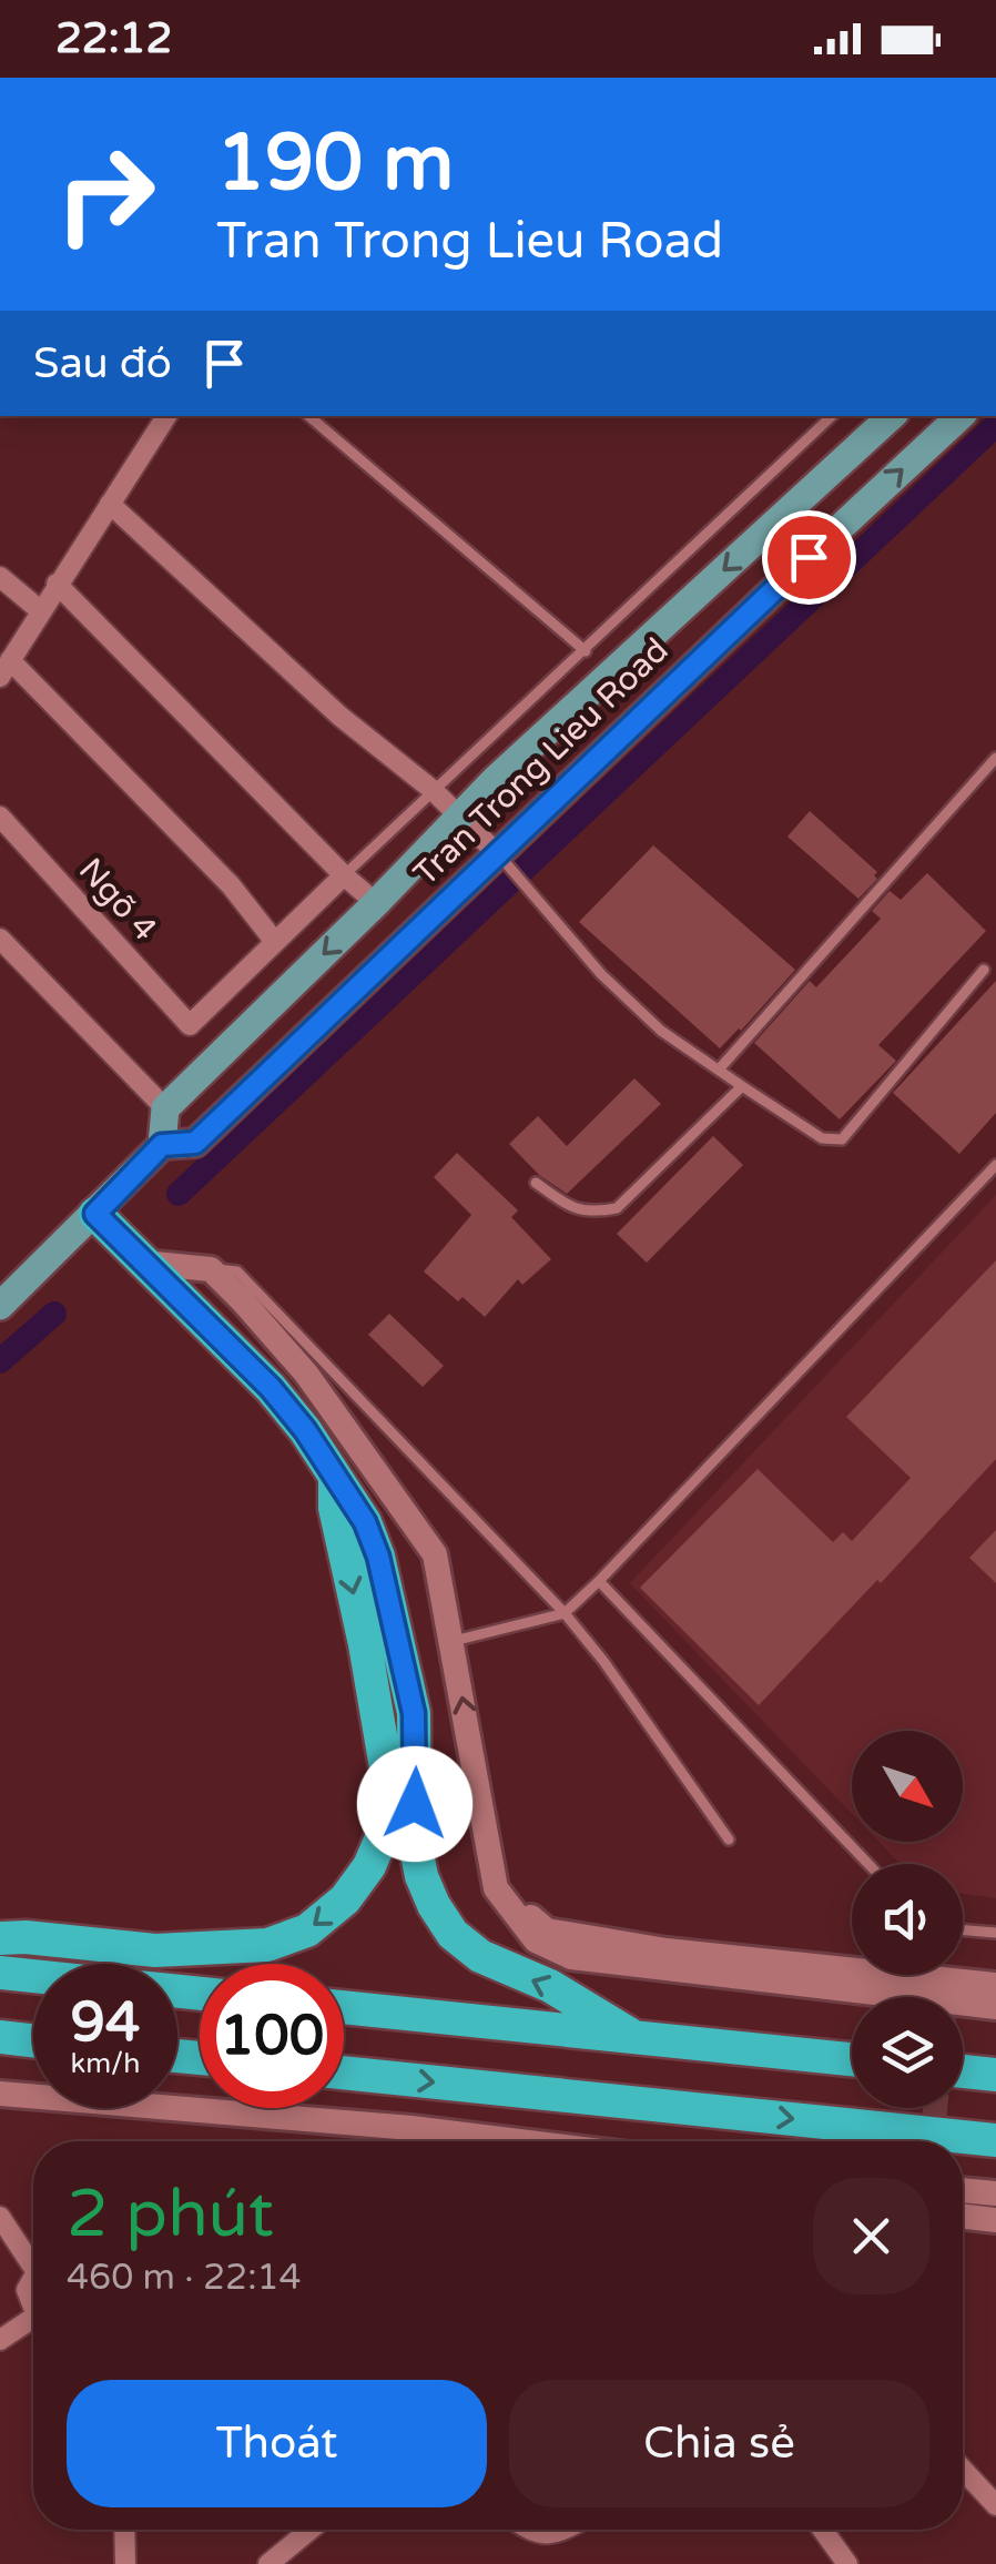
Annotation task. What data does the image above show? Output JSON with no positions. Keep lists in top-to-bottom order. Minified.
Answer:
{"streets":{"main road":["Tran Trong Lieu Road"],"street":["Ngõ 4"]},"north":"bottom right","page":{"status":"22:12","turn":["190 m","Tran Trong Lieu Road"],"then":"Sau đó","speed":"94 km/h","limit":"100","heading":["2 phút","460 m · 22:14"],"buttons":["Thoát","Chia sẻ"]}}
